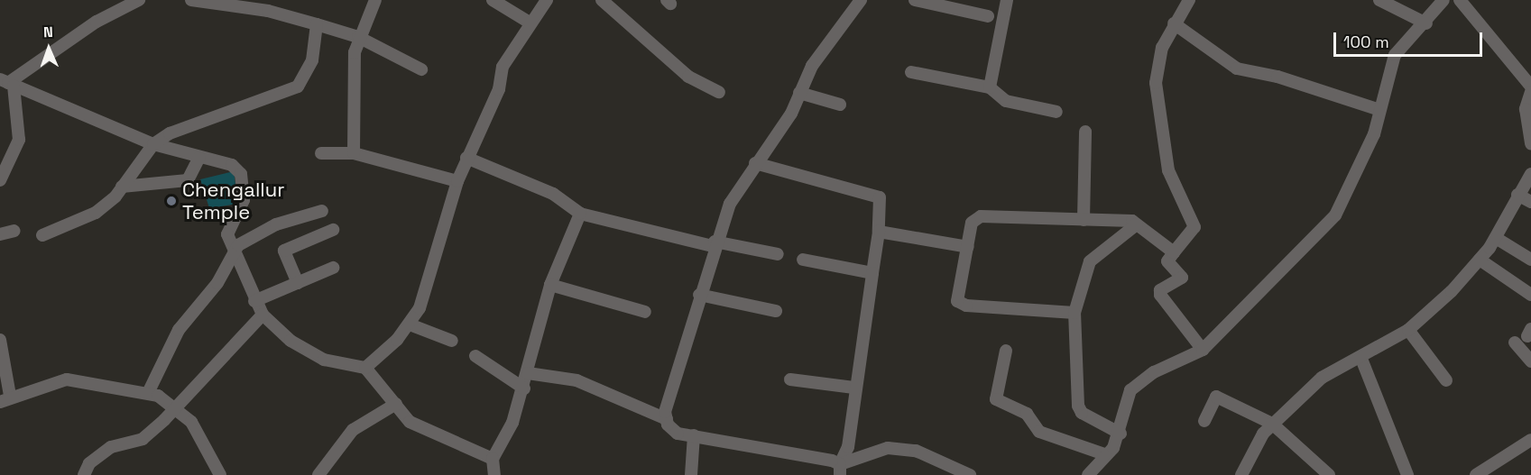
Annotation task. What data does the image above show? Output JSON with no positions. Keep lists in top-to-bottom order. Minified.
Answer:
{"places":["Chengallur Temple"],"scale_bar":"100 m","north":"top"}
